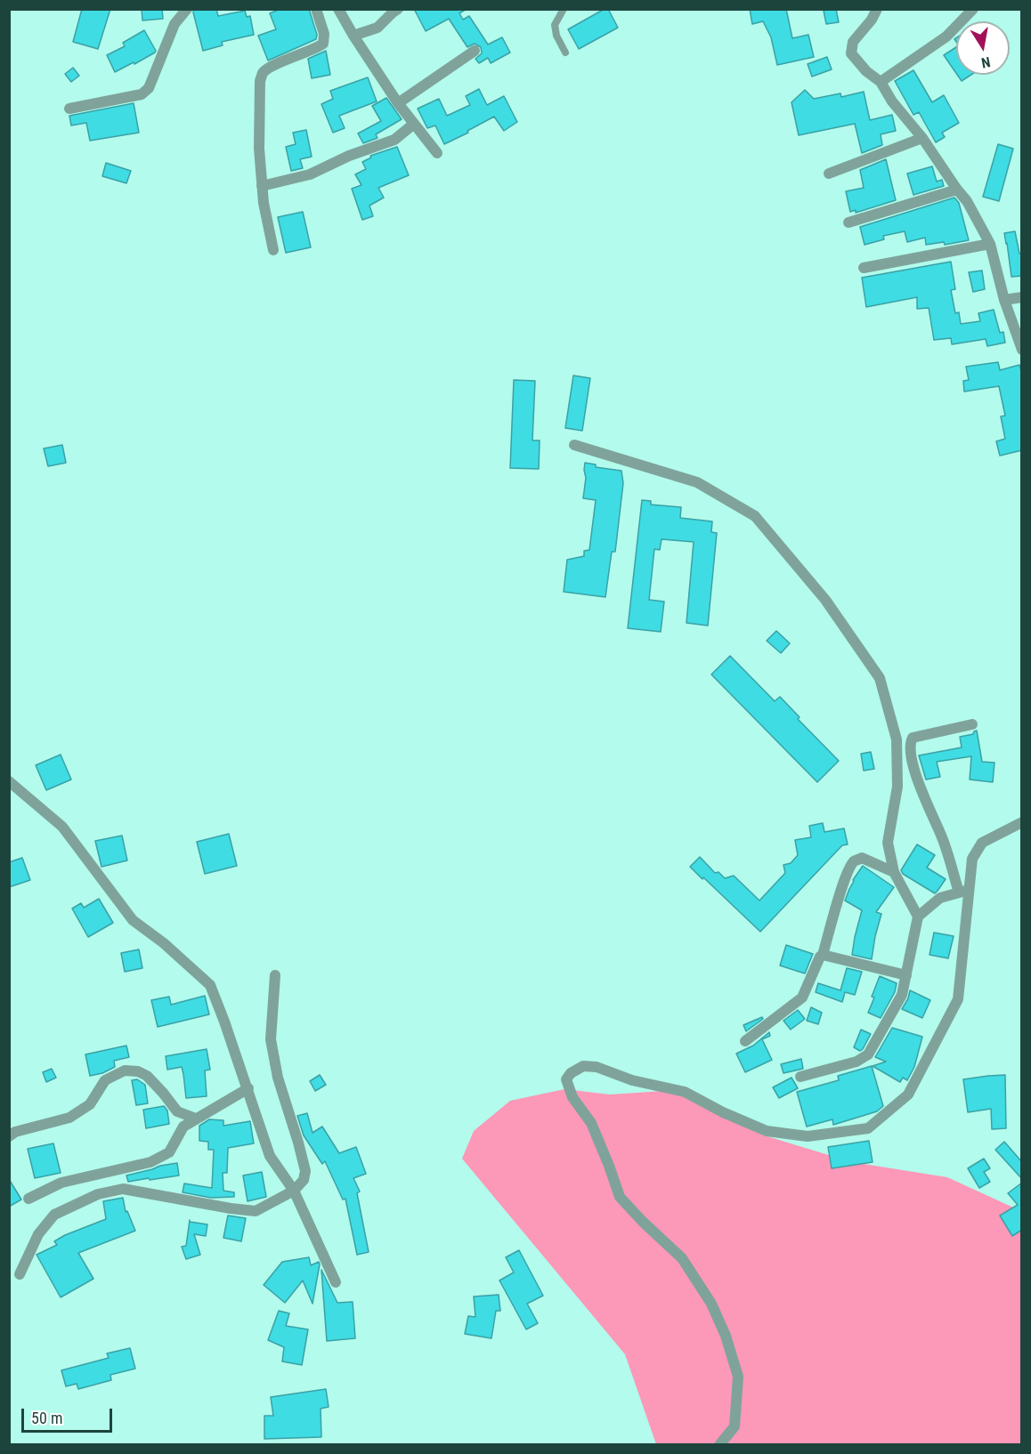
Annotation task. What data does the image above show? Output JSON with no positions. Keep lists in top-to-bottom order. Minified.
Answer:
{"scale_bar":"50 m","north":"bottom"}
